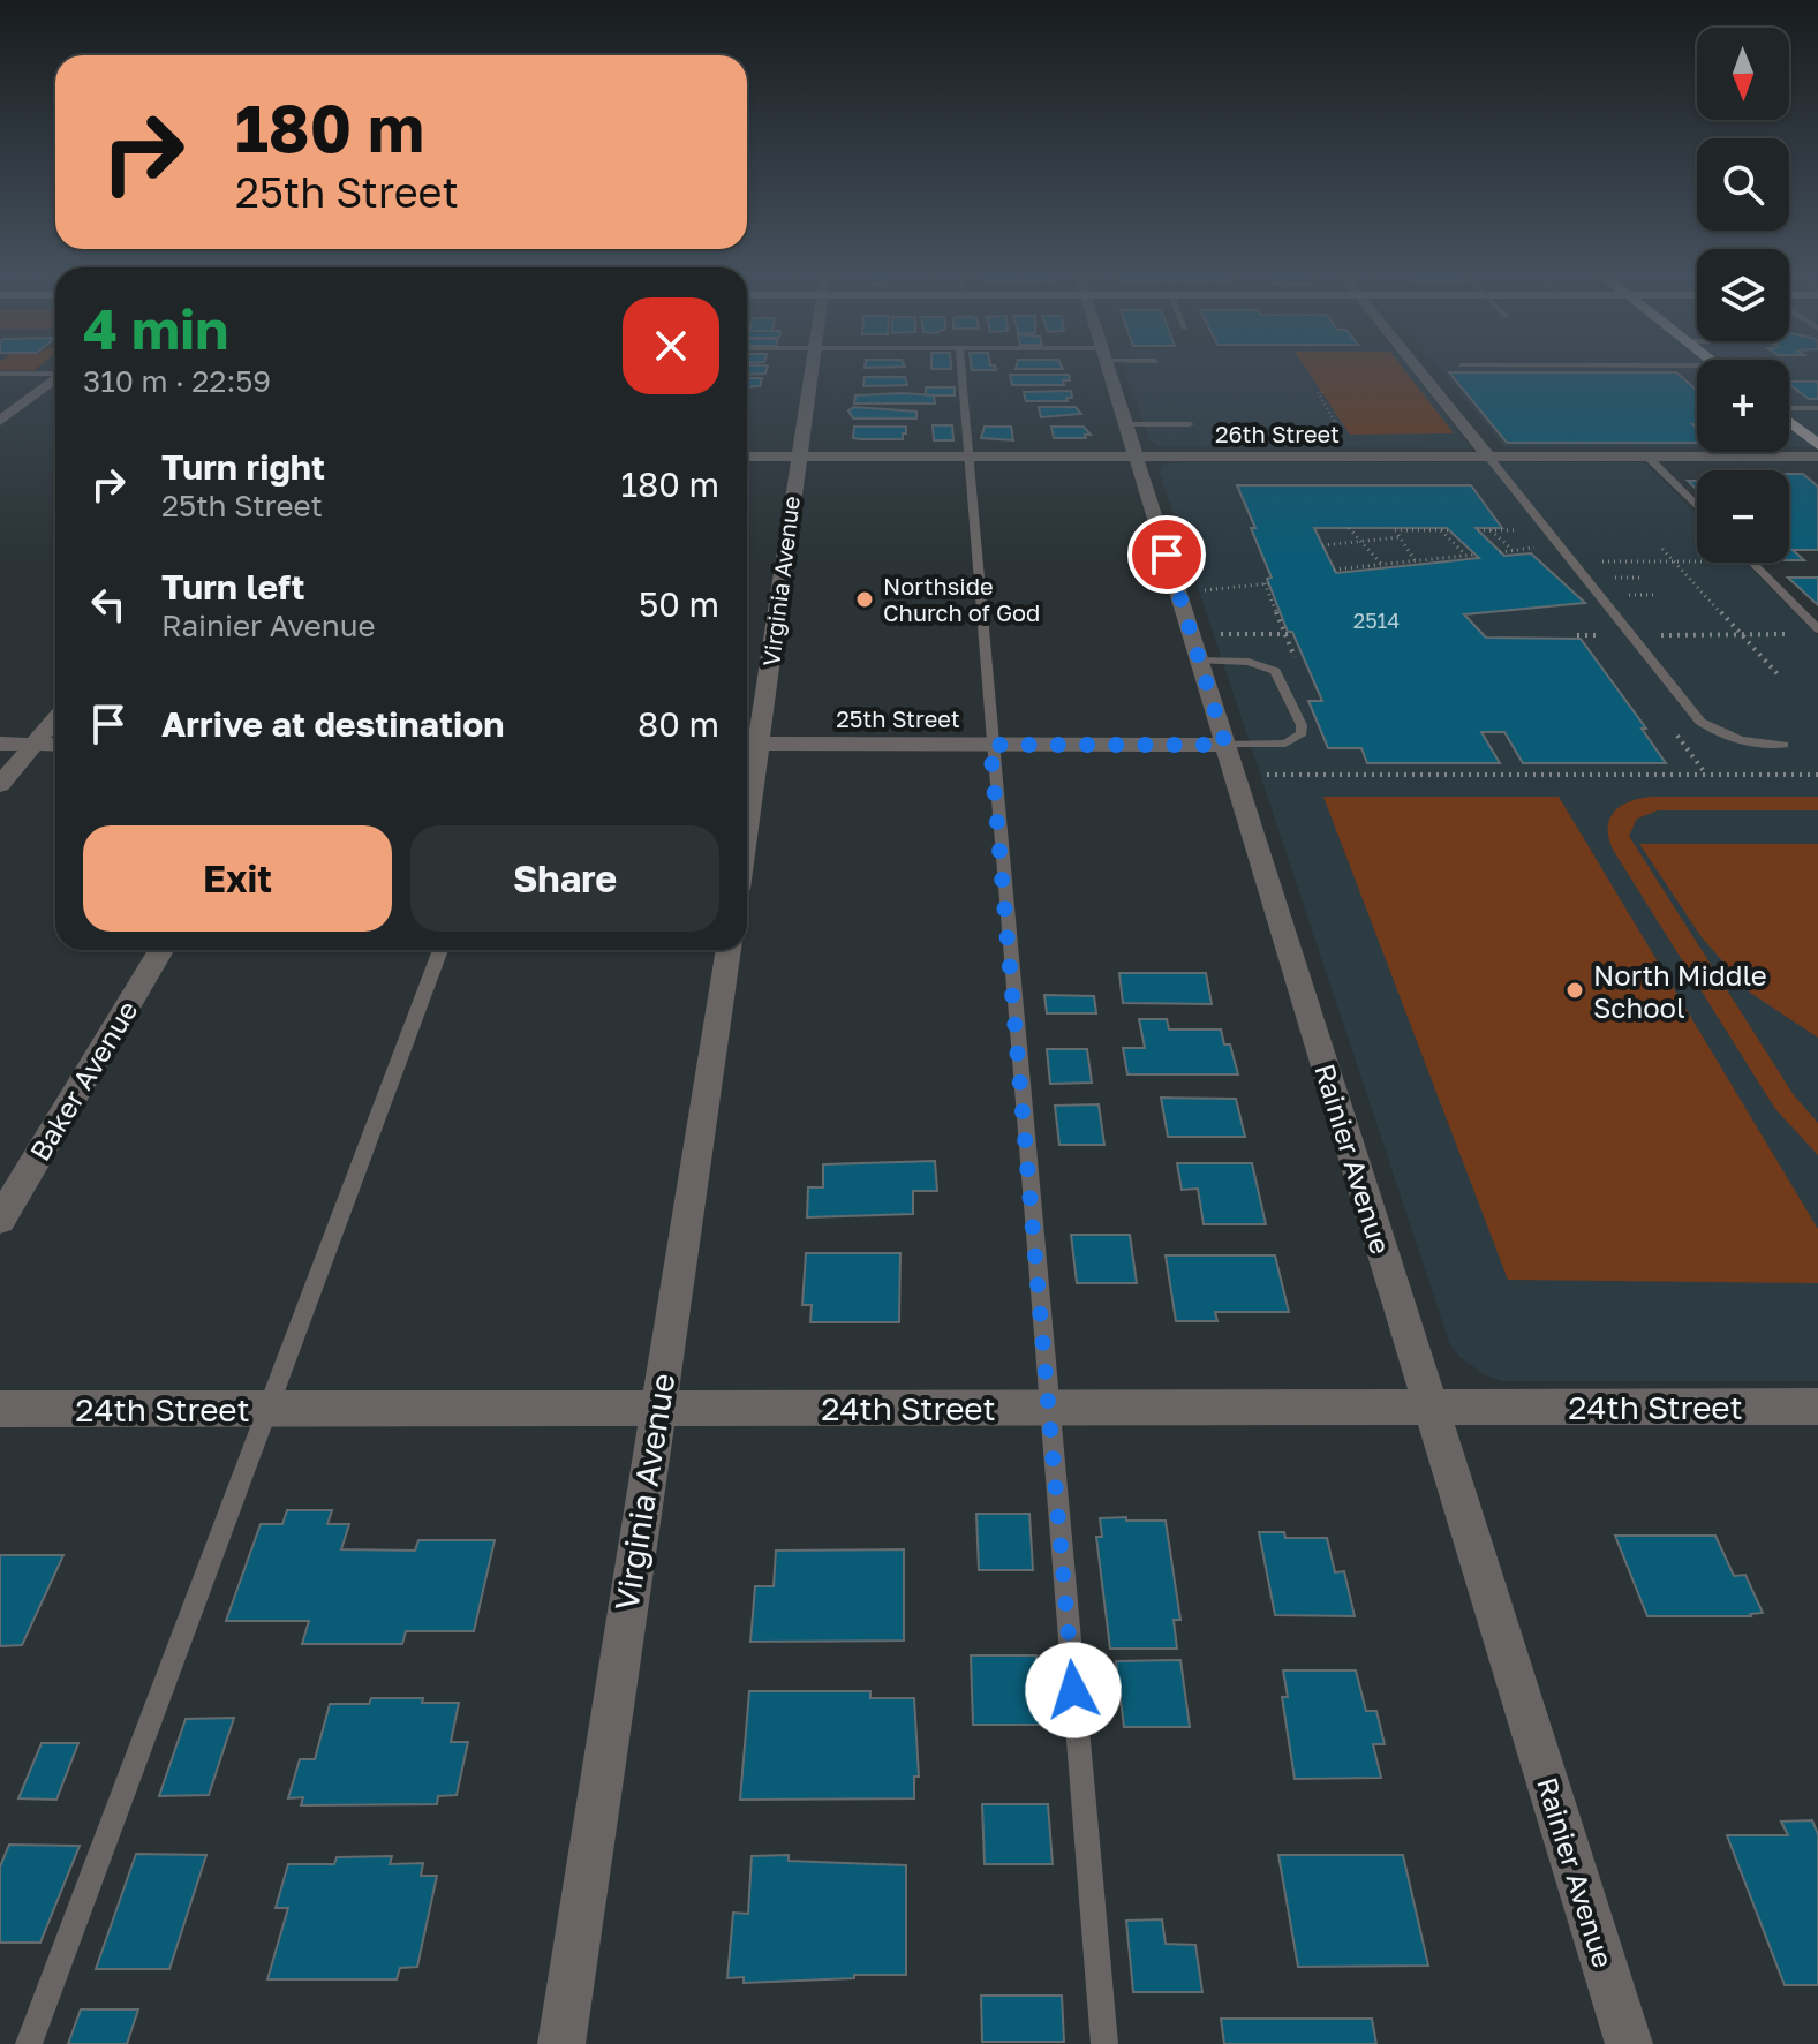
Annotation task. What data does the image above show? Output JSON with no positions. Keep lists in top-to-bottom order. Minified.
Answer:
{"streets":{"street":["26th Street","Virginia Avenue","25th Street","Baker Avenue","Rainier Avenue","24th Street"]},"crossings":[["26th Street","Virginia Avenue"],["26th Street","Rainier Avenue"],["Virginia Avenue","25th Street"],["Virginia Avenue","24th Street"],["25th Street","Rainier Avenue"],["Rainier Avenue","24th Street"]],"places":["Northside Church of God","North Middle School"],"house_numbers":["2514"],"north":"bottom","page":{"map_buttons":["+","−"],"turn":["180 m","25th Street"],"heading":["4 min","310 m · 22:59"],"list":[{"name":"Turn right","note":"25th Street","value":"180 m"},{"name":"Turn left","note":"Rainier Avenue","value":"50 m"},{"name":"Arrive at destination","value":"80 m"}],"buttons":["Exit","Share"]}}
